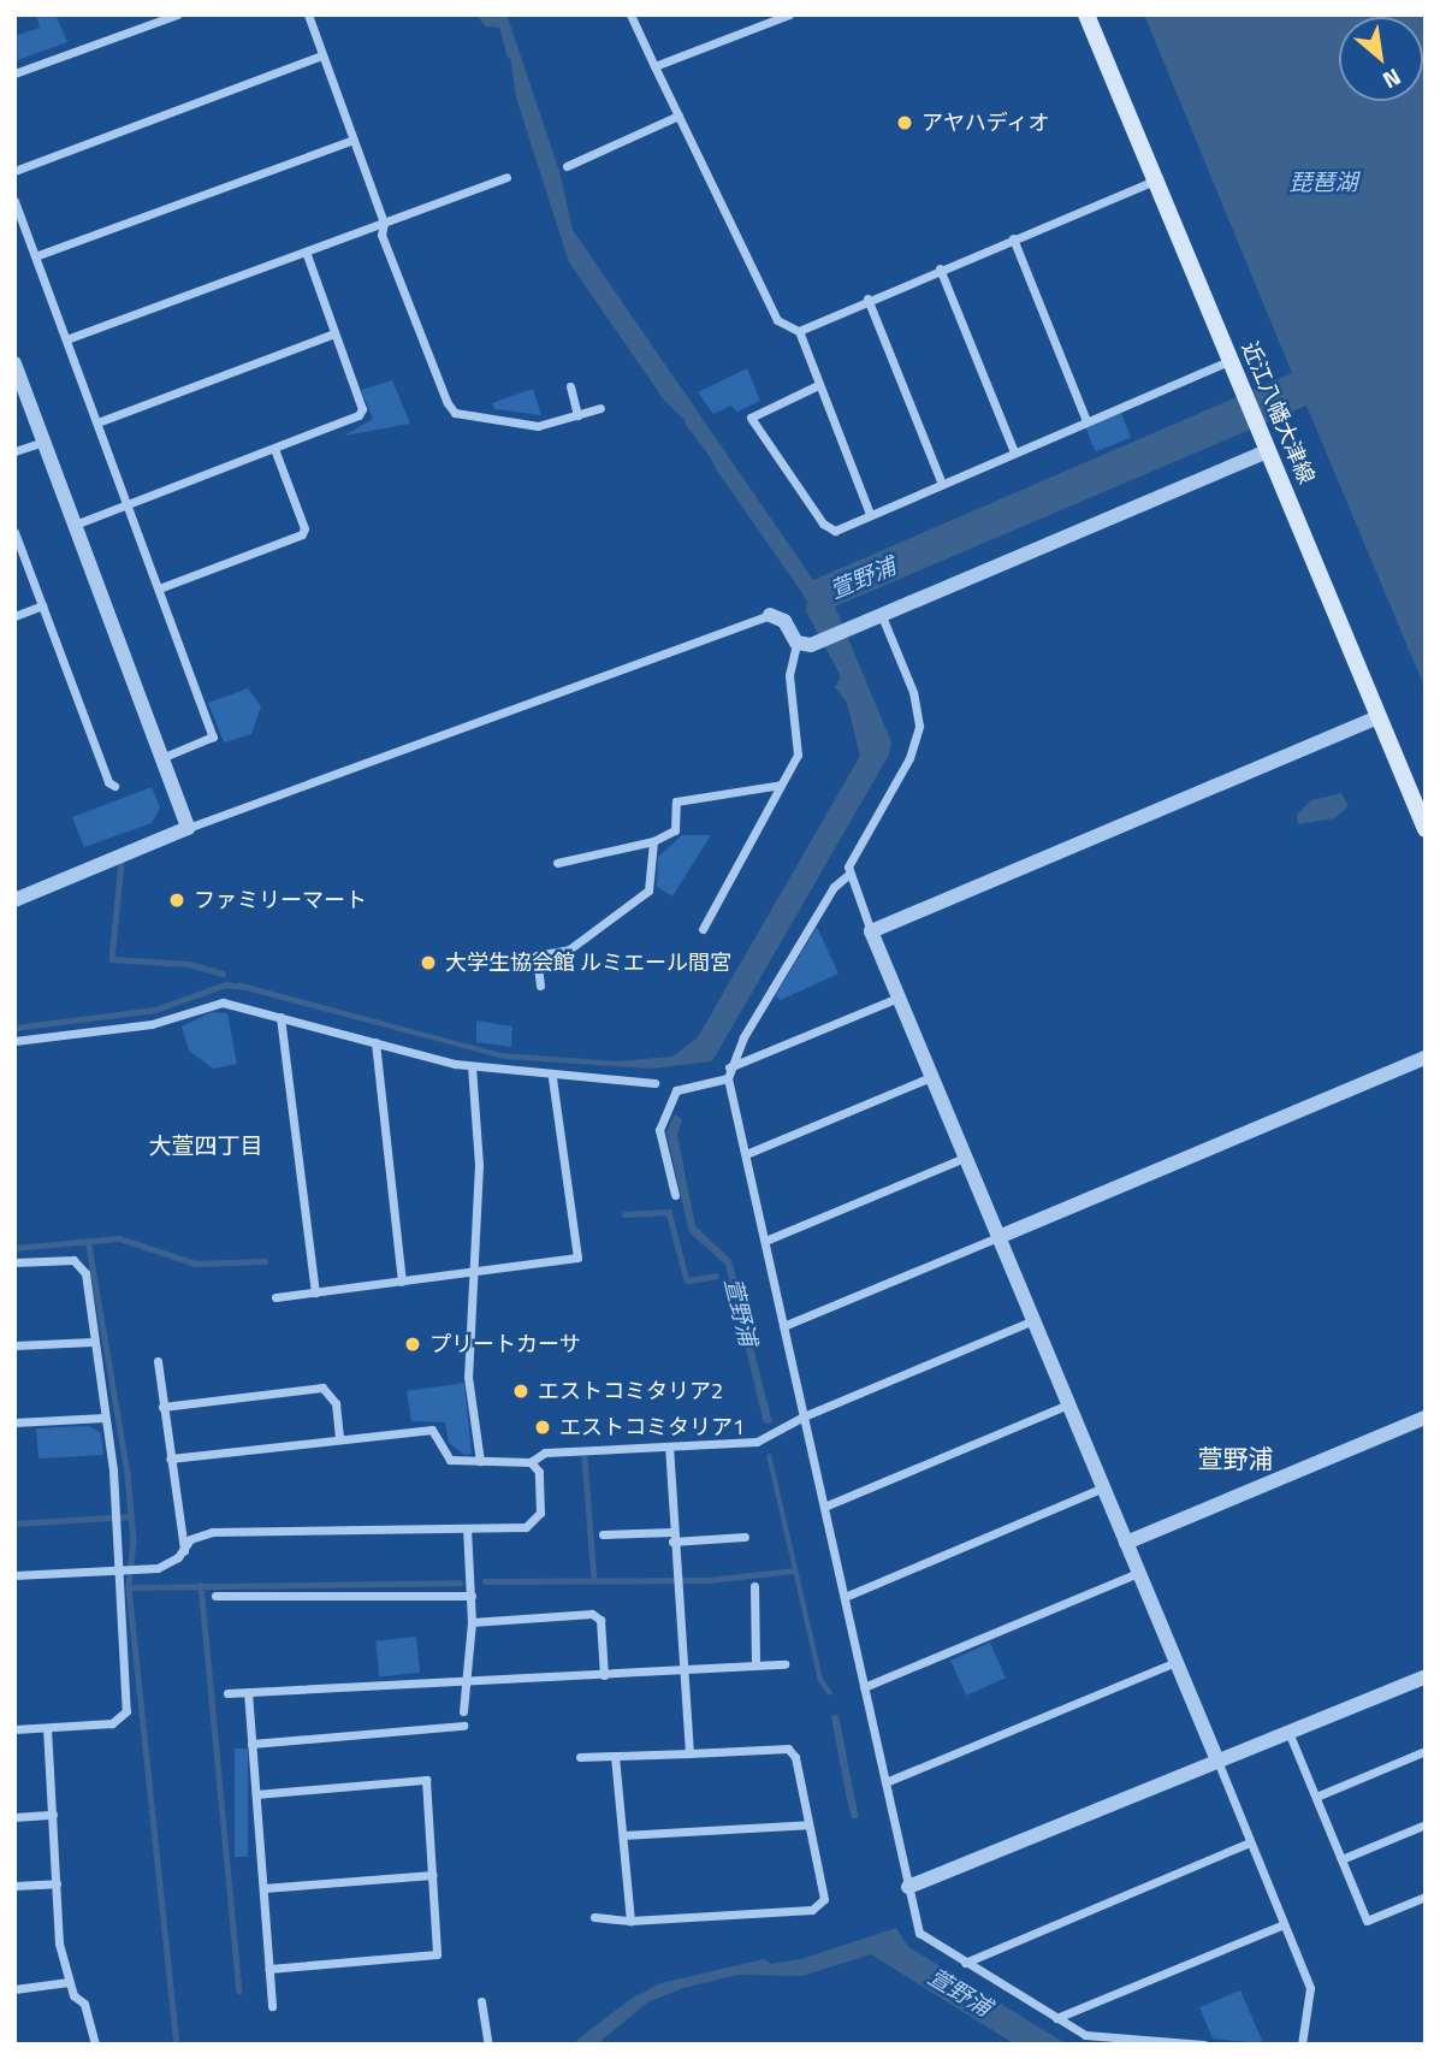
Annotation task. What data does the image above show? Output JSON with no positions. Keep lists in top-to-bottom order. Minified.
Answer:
{"streets":{"main road":["近江八幡大津線"]},"districts":["大萱四丁目","萱野浦"],"water":["琵琶湖","萱野浦"],"places":["アヤハディオ","ファミリーマート","大学生協会館 ルミエール間宮","プリートカーサ","エストコミタリア2","エストコミタリア1"],"north":"bottom right"}
